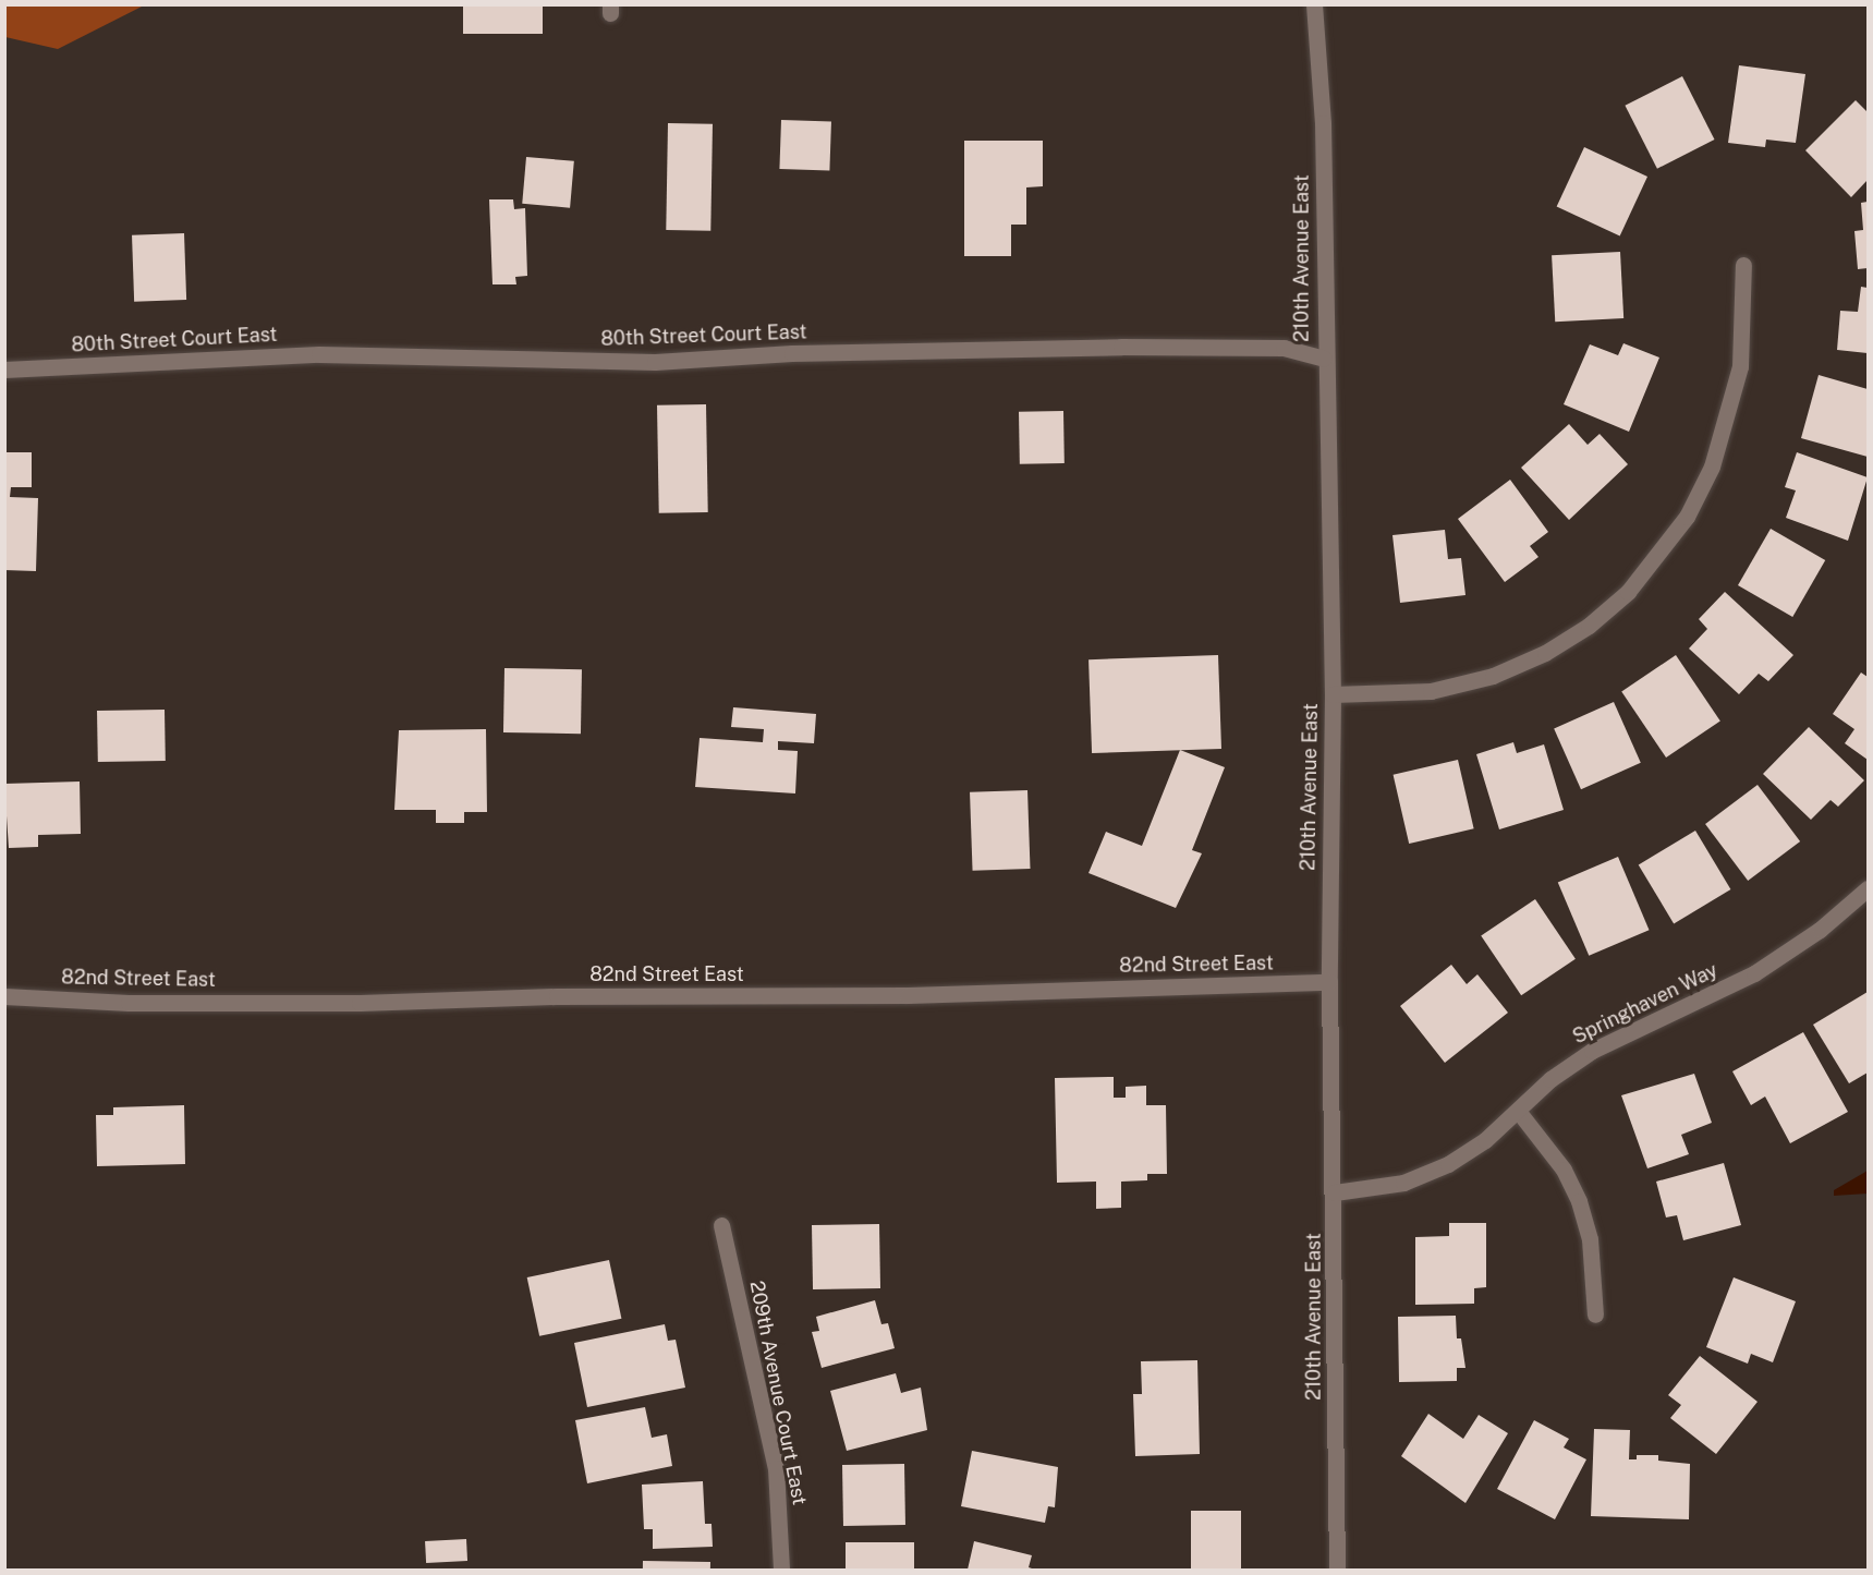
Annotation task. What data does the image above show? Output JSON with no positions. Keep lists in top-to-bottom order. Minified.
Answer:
{"streets":{"street":["210th Avenue East","80th Street Court East","82nd Street East","Springhaven Way","209th Avenue Court East"]},"crossings":[["210th Avenue East","80th Street Court East"],["210th Avenue East","82nd Street East"],["210th Avenue East","Springhaven Way"]]}
